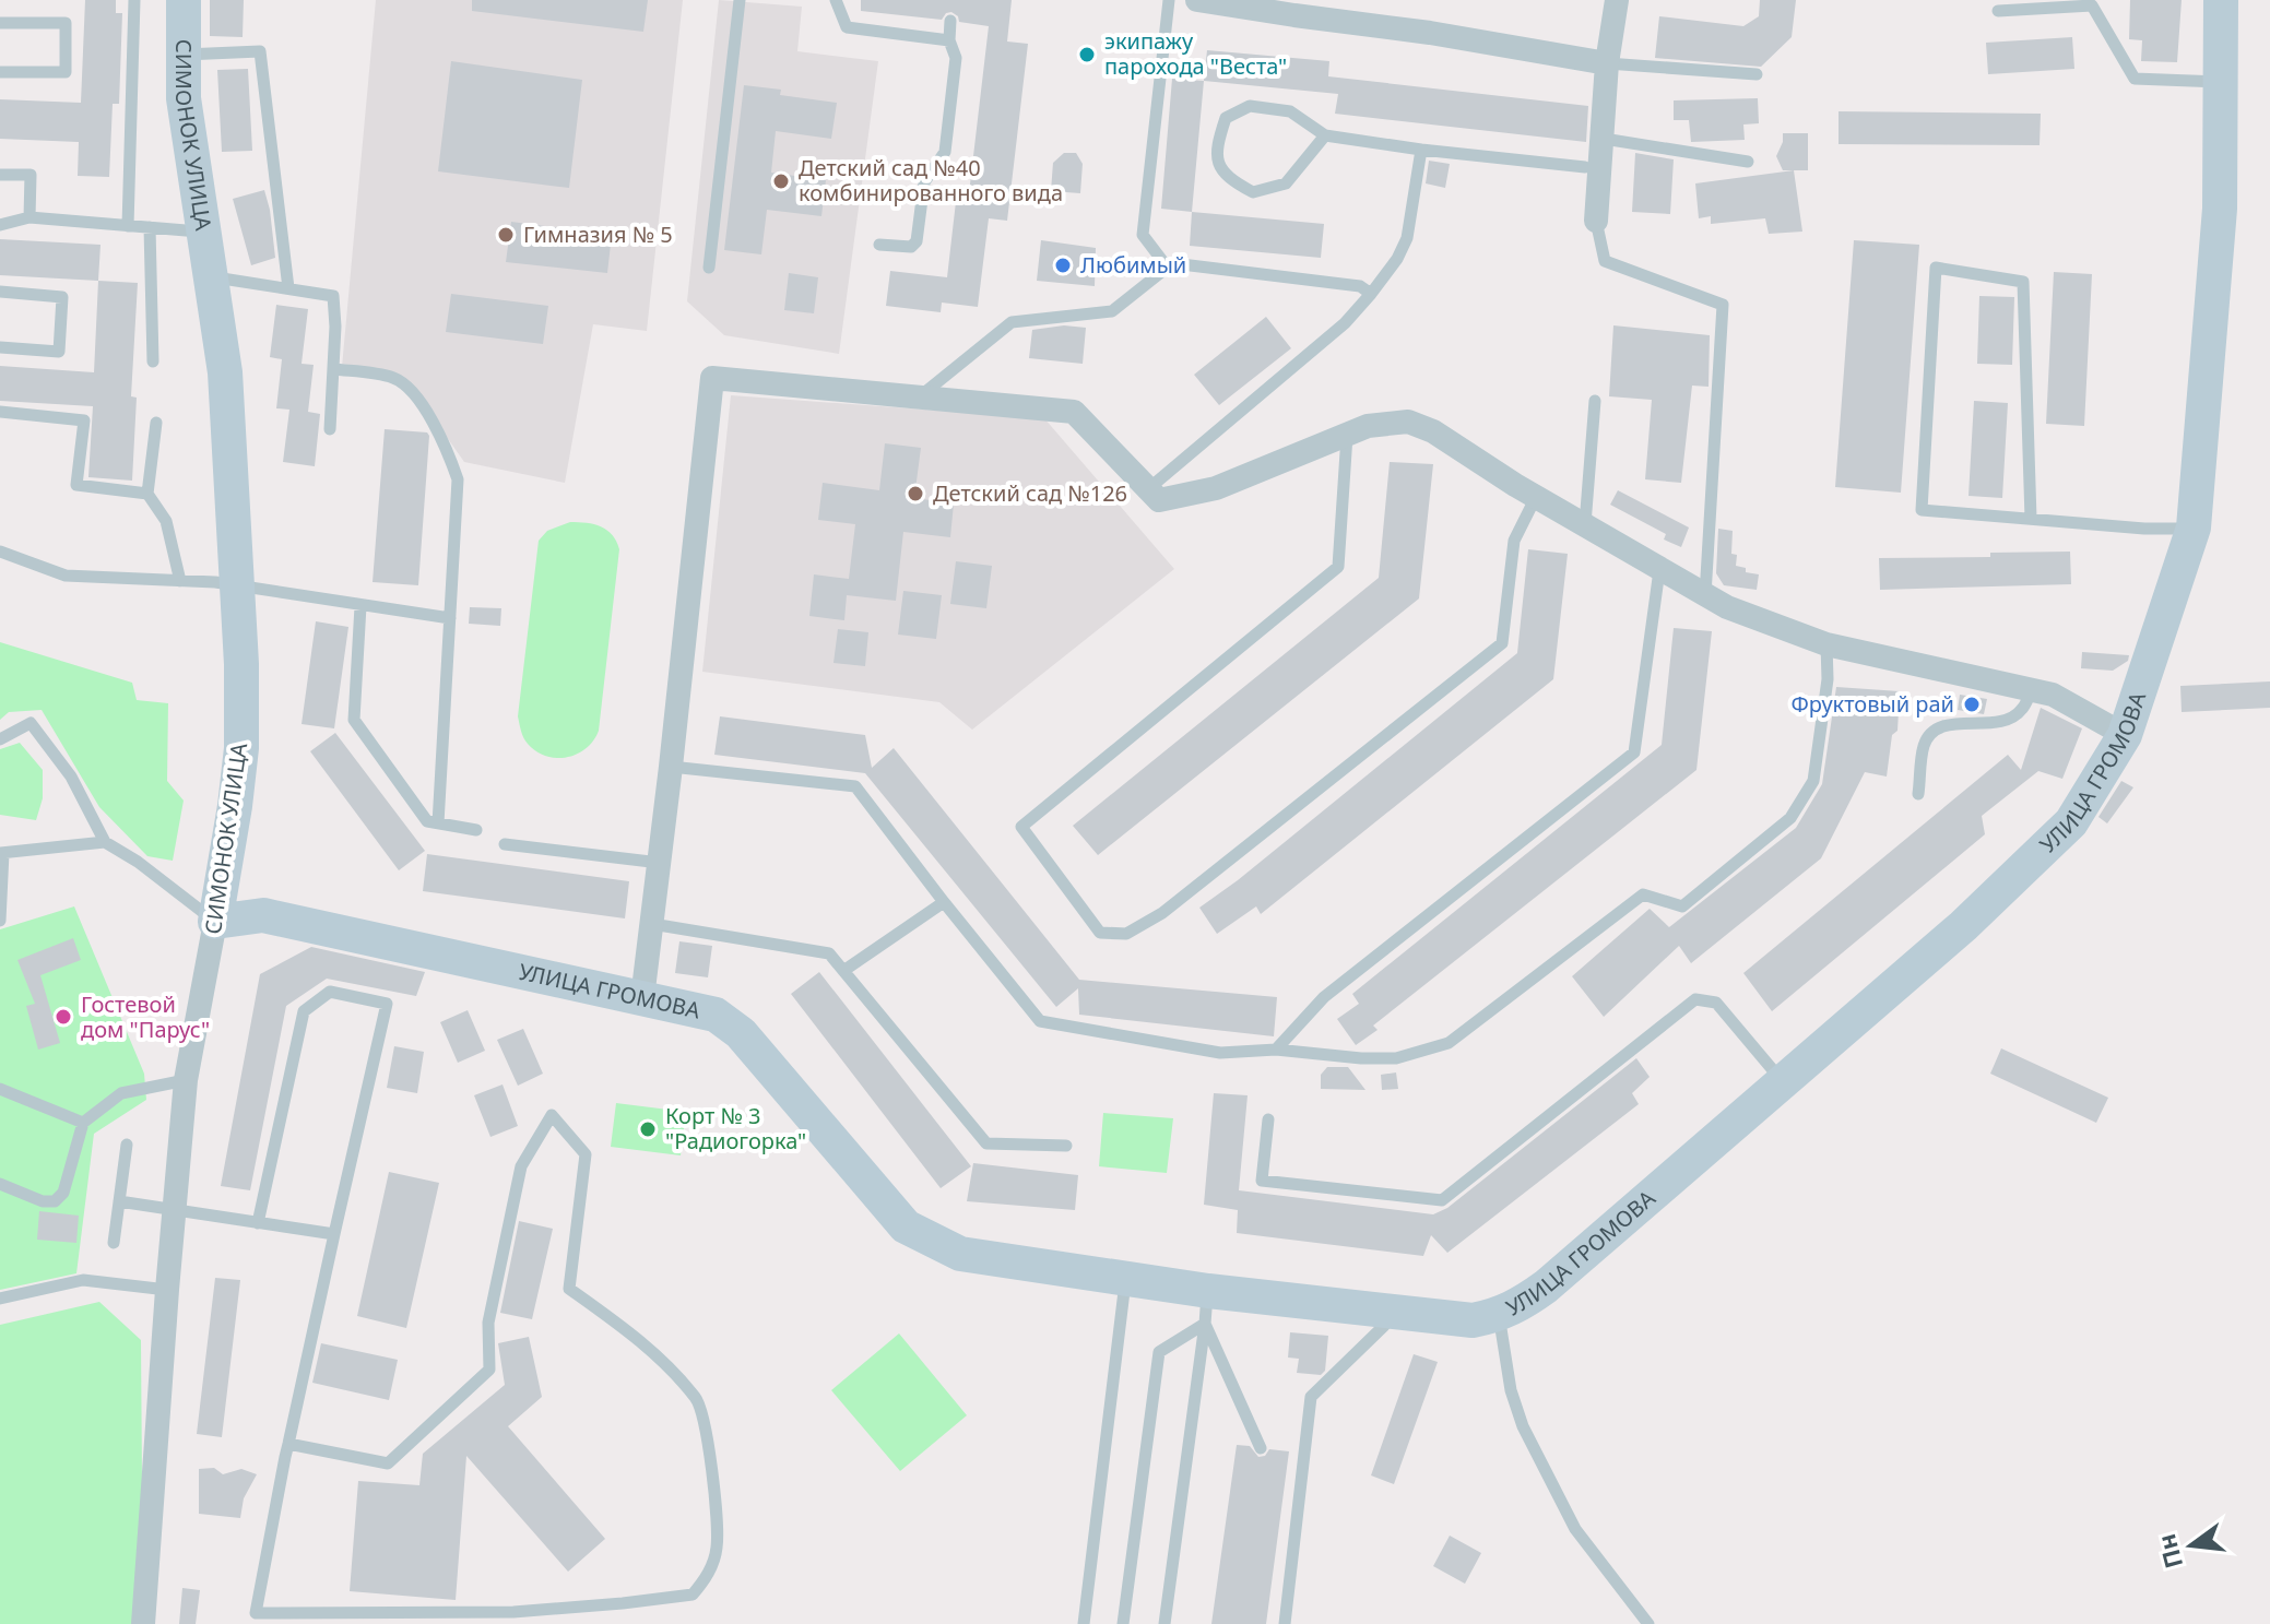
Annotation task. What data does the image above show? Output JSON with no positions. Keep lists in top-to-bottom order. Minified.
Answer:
{"streets":{"street":["СИМОНОК УЛИЦА","УЛИЦА ГРОМОВА"]},"crossings":[["СИМОНОК УЛИЦА","УЛИЦА ГРОМОВА"]],"places":["экипажу парохода \"Веста\"","Детский сад №40 комбинированного вида","Гимназия № 5","Любимый","Детский сад №126","Фруктовый рай","Гостевой дом \"Парус\"","Корт № 3 \"Радиогорка\""],"north":"left"}
